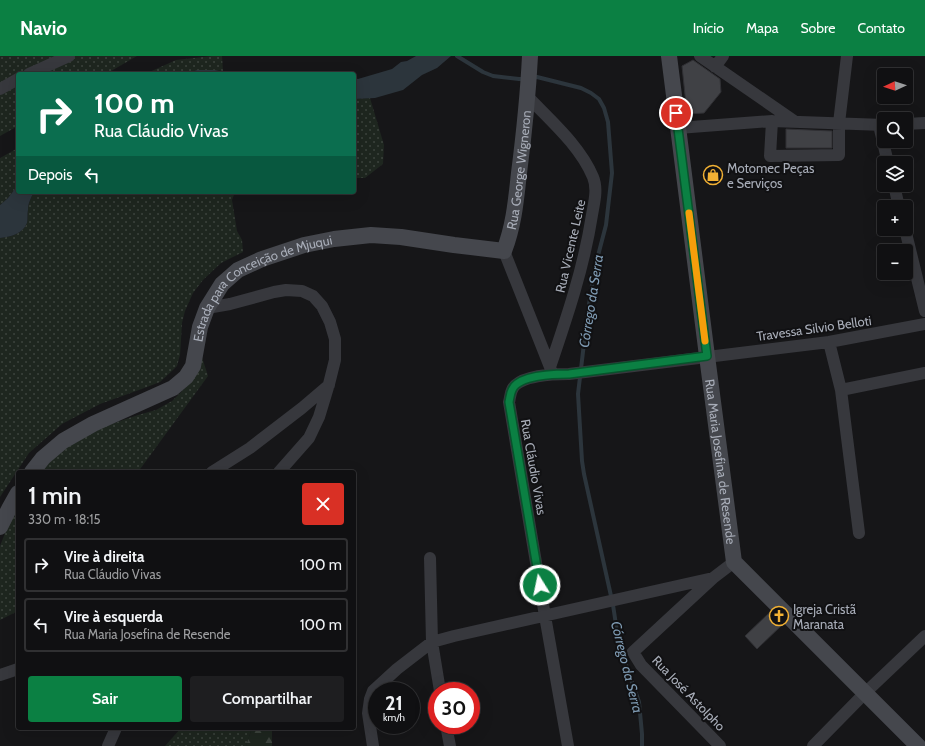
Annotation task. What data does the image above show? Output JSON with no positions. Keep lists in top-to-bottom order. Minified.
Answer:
{"streets":{"main road":["Rua George Wigneron","Estrada para Conceição de Mjuqui","Rua Maria Josefina de Resende"],"street":["Rua Vicente Leite","Travessa Silvio Belloti","Rua Cláudio Vivas","Rua José Astolpho"]},"crossings":[["Rua George Wigneron","Rua Vicente Leite"],["Rua George Wigneron","Estrada para Conceição de Mjuqui"],["Rua Vicente Leite","Rua Cláudio Vivas"],["Travessa Silvio Belloti","Rua Maria Josefina de Resende"],["Travessa Silvio Belloti","Rua Cláudio Vivas"],["Rua Maria Josefina de Resende","Rua Cláudio Vivas"],["Rua Maria Josefina de Resende","Rua José Astolpho"]],"water":["Córrego da Serra"],"places":{"shop":["Motomec Peças e Serviços"],"church":["Igreja Cristã Maranata"]},"north":"left","page":{"header":"Navio","nav":["Início","Mapa","Sobre","Contato"],"map_buttons":["+","−"],"turn":["100 m","Rua Cláudio Vivas"],"then":"Depois","heading":["1 min","330 m · 18:15"],"list":[{"name":"Vire à direita","note":"Rua Cláudio Vivas","value":"100 m"},{"name":"Vire à esquerda","note":"Rua Maria Josefina de Resende","value":"100 m"}],"buttons":["Sair","Compartilhar"],"speed":"21 km/h","limit":"30"}}
